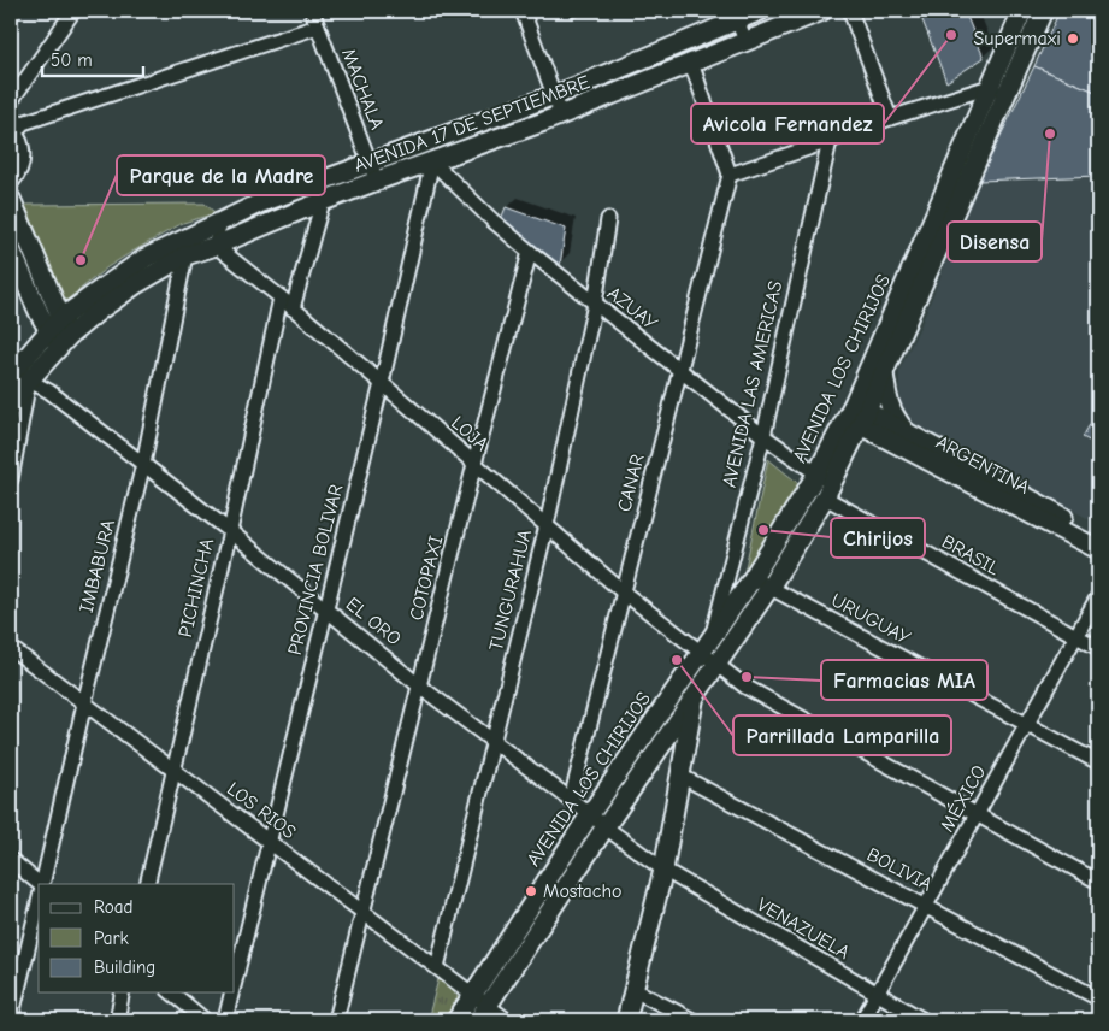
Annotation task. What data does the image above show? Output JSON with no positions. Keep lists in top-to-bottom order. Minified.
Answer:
{"streets":{"street":["MACHALA","AVENIDA 17 DE SEPTIEMBRE","AZUAY","AVENIDA LOS CHIRIJOS","AVENIDA LAS AMERICAS","LOJA","ARGENTINA","CANAR","BRASIL","IMBABURA","PROVINCIA BOLIVAR","COTOPAXI","PICHINCHA","TUNGURAHUA","URUGUAY","EL ORO","MÉXICO","LOS RIOS","BOLIVIA","VENAZUELA"]},"crossings":[["MACHALA","AVENIDA 17 DE SEPTIEMBRE"],["AVENIDA 17 DE SEPTIEMBRE","AZUAY"],["AVENIDA 17 DE SEPTIEMBRE","LOJA"],["AVENIDA 17 DE SEPTIEMBRE","IMBABURA"],["AVENIDA 17 DE SEPTIEMBRE","PROVINCIA BOLIVAR"],["AVENIDA 17 DE SEPTIEMBRE","EL ORO"],["AZUAY","AVENIDA LOS CHIRIJOS"],["AZUAY","AVENIDA LAS AMERICAS"],["AZUAY","CANAR"],["AZUAY","BRASIL"],["AZUAY","PROVINCIA BOLIVAR"],["AZUAY","COTOPAXI"],["AZUAY","TUNGURAHUA"],["AVENIDA LOS CHIRIJOS","AVENIDA LAS AMERICAS"],["AVENIDA LOS CHIRIJOS","LOJA"],["AVENIDA LOS CHIRIJOS","ARGENTINA"],["AVENIDA LOS CHIRIJOS","BRASIL"],["AVENIDA LOS CHIRIJOS","URUGUAY"],["AVENIDA LOS CHIRIJOS","EL ORO"],["AVENIDA LOS CHIRIJOS","LOS RIOS"],["LOJA","CANAR"],["LOJA","PROVINCIA BOLIVAR"],["LOJA","COTOPAXI"],["LOJA","PICHINCHA"],["LOJA","TUNGURAHUA"],["LOJA","MÉXICO"],["CANAR","EL ORO"],["BRASIL","MÉXICO"],["IMBABURA","EL ORO"],["IMBABURA","LOS RIOS"],["PROVINCIA BOLIVAR","EL ORO"],["PROVINCIA BOLIVAR","LOS RIOS"],["COTOPAXI","EL ORO"],["COTOPAXI","LOS RIOS"],["PICHINCHA","EL ORO"],["PICHINCHA","LOS RIOS"],["TUNGURAHUA","EL ORO"],["TUNGURAHUA","LOS RIOS"],["URUGUAY","MÉXICO"],["EL ORO","VENAZUELA"],["MÉXICO","BOLIVIA"],["MÉXICO","VENAZUELA"]],"places":["Avicola Fernandez","Supermaxi","Disensa","Parque de la Madre","Chirijos","Parrillada Lamparilla","Farmacias MIA","Mostacho"],"legend":["Road","Park","Building"],"scale_bar":"50 m"}
